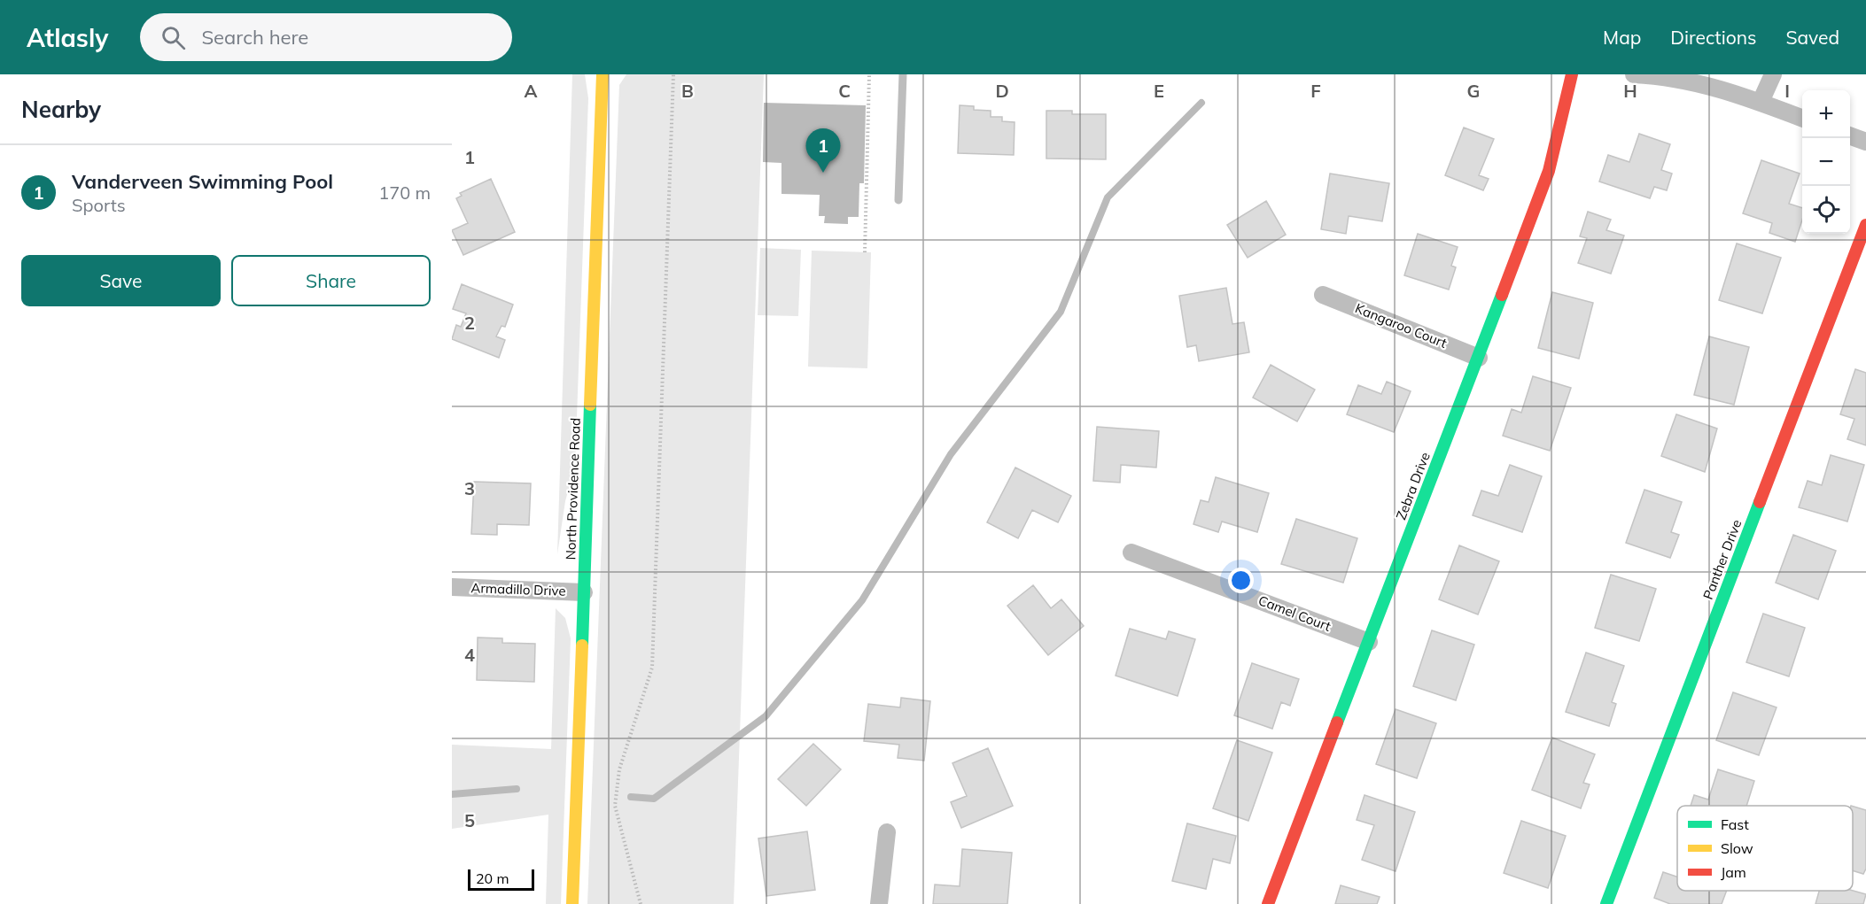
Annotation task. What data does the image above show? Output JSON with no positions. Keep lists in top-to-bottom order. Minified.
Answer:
{"streets":{"street":["Kangaroo Court","Zebra Drive","North Providence Road","Panther Drive","Armadillo Drive","Camel Court"]},"crossings":[["Kangaroo Court","Zebra Drive"],["Zebra Drive","Camel Court"],["North Providence Road","Armadillo Drive"]],"legend":["Fast","Slow","Jam"],"scale_bar":"20 m","page":{"header":"Atlasly","search":"Search here","nav":["Map","Directions","Saved"],"heading":"Nearby","map_buttons":["+","−"],"pins":"1","list":[{"mark":"1","name":"Vanderveen Swimming Pool","note":"Sports","value":"170 m"}],"buttons":["Save","Share"],"scale":"20 m"},"grid":{"columns":["A","B","C","D","E","F","G","H","I"],"rows":["1","2","3","4","5"]}}
